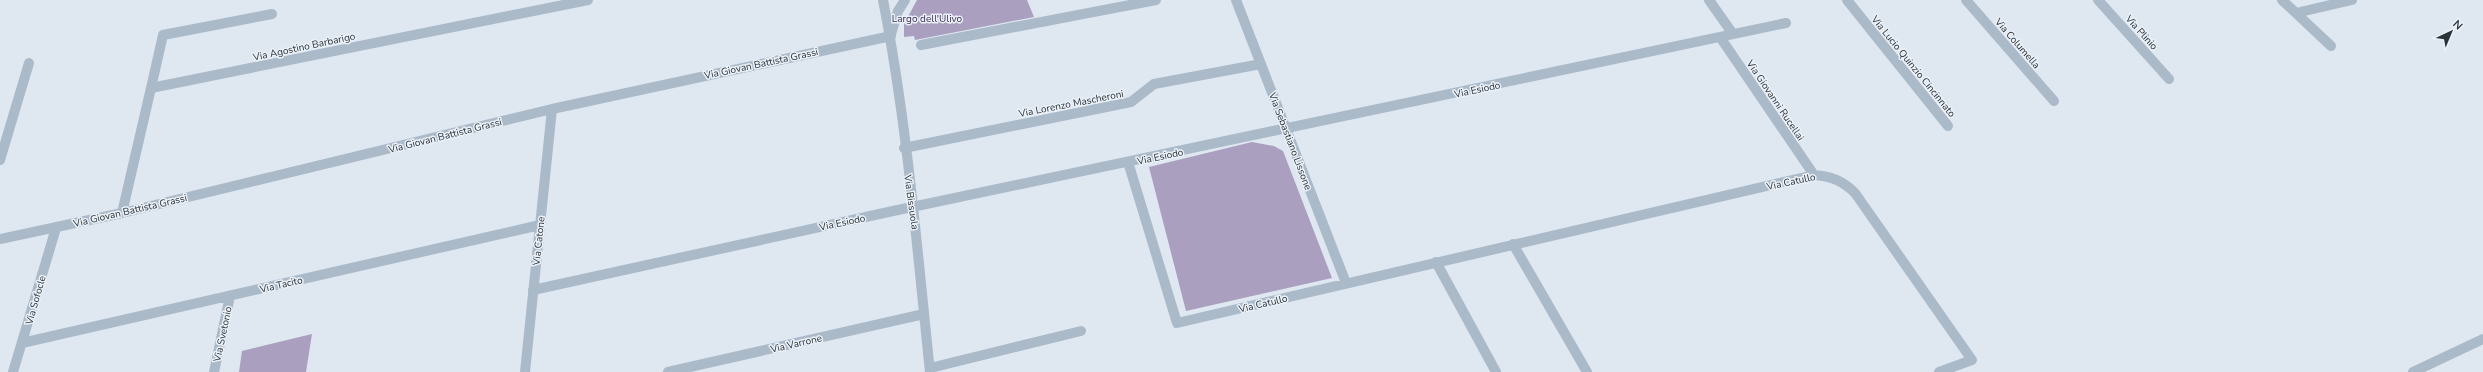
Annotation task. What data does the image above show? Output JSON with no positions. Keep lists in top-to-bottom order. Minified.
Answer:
{"streets":{"street":["Via Plinio","Via Columella","Via Agostino Barbarigo","Via Giovan Battista Grassi","Via Lucio Quinzio Cincinnato","Via Esiodo","Via Giovanni Rucellai","Via Lorenzo Mascheroni","Via Sebastiano Lissone","Via Catullo","Via Bissuola","Via Catone","Via Tacito","Via Sofocle","Via Svetonio","Via Varrone"]},"crossings":[["Via Giovan Battista Grassi","Via Bissuola"],["Via Giovan Battista Grassi","Via Catone"],["Via Giovan Battista Grassi","Via Sofocle"],["Via Esiodo","Via Giovanni Rucellai"],["Via Esiodo","Via Sebastiano Lissone"],["Via Esiodo","Via Catullo"],["Via Esiodo","Via Bissuola"],["Via Esiodo","Via Catone"],["Via Giovanni Rucellai","Via Catullo"],["Via Lorenzo Mascheroni","Via Sebastiano Lissone"],["Via Lorenzo Mascheroni","Via Bissuola"],["Via Sebastiano Lissone","Via Catullo"],["Via Bissuola","Via Varrone"],["Via Catone","Via Tacito"],["Via Tacito","Via Sofocle"],["Via Tacito","Via Svetonio"]],"parks":["Largo dell'Ulivo"],"north":"top right"}
